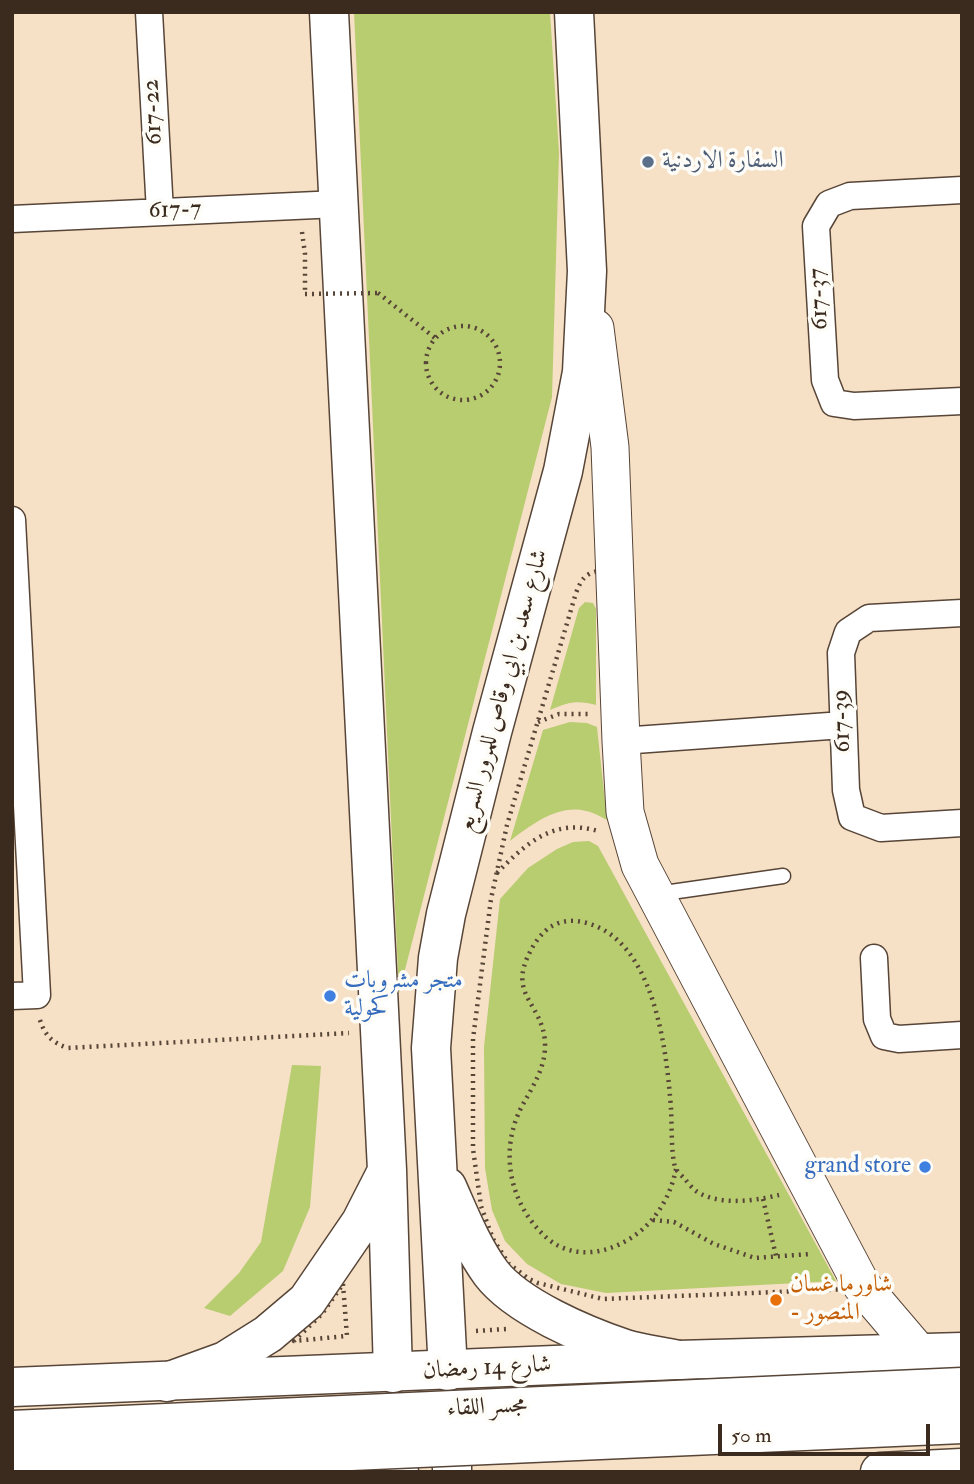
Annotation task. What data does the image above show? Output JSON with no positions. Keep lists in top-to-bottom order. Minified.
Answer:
{"streets":{"main road":["شارع سعد بن ابي وقاص للمرور السريع","شارع 14 رمضان","مجسر اللقاء"],"street":["617-22","617-7","617-37","617-39"]},"crossings":[["617-22","617-7"],["شارع سعد بن ابي وقاص للمرور السريع","شارع 14 رمضان"]],"places":["السفارة الاردنية","متجر مشروبات كحولية","grand store","شاورما غسان - المنصور"],"scale_bar":"50 m"}
